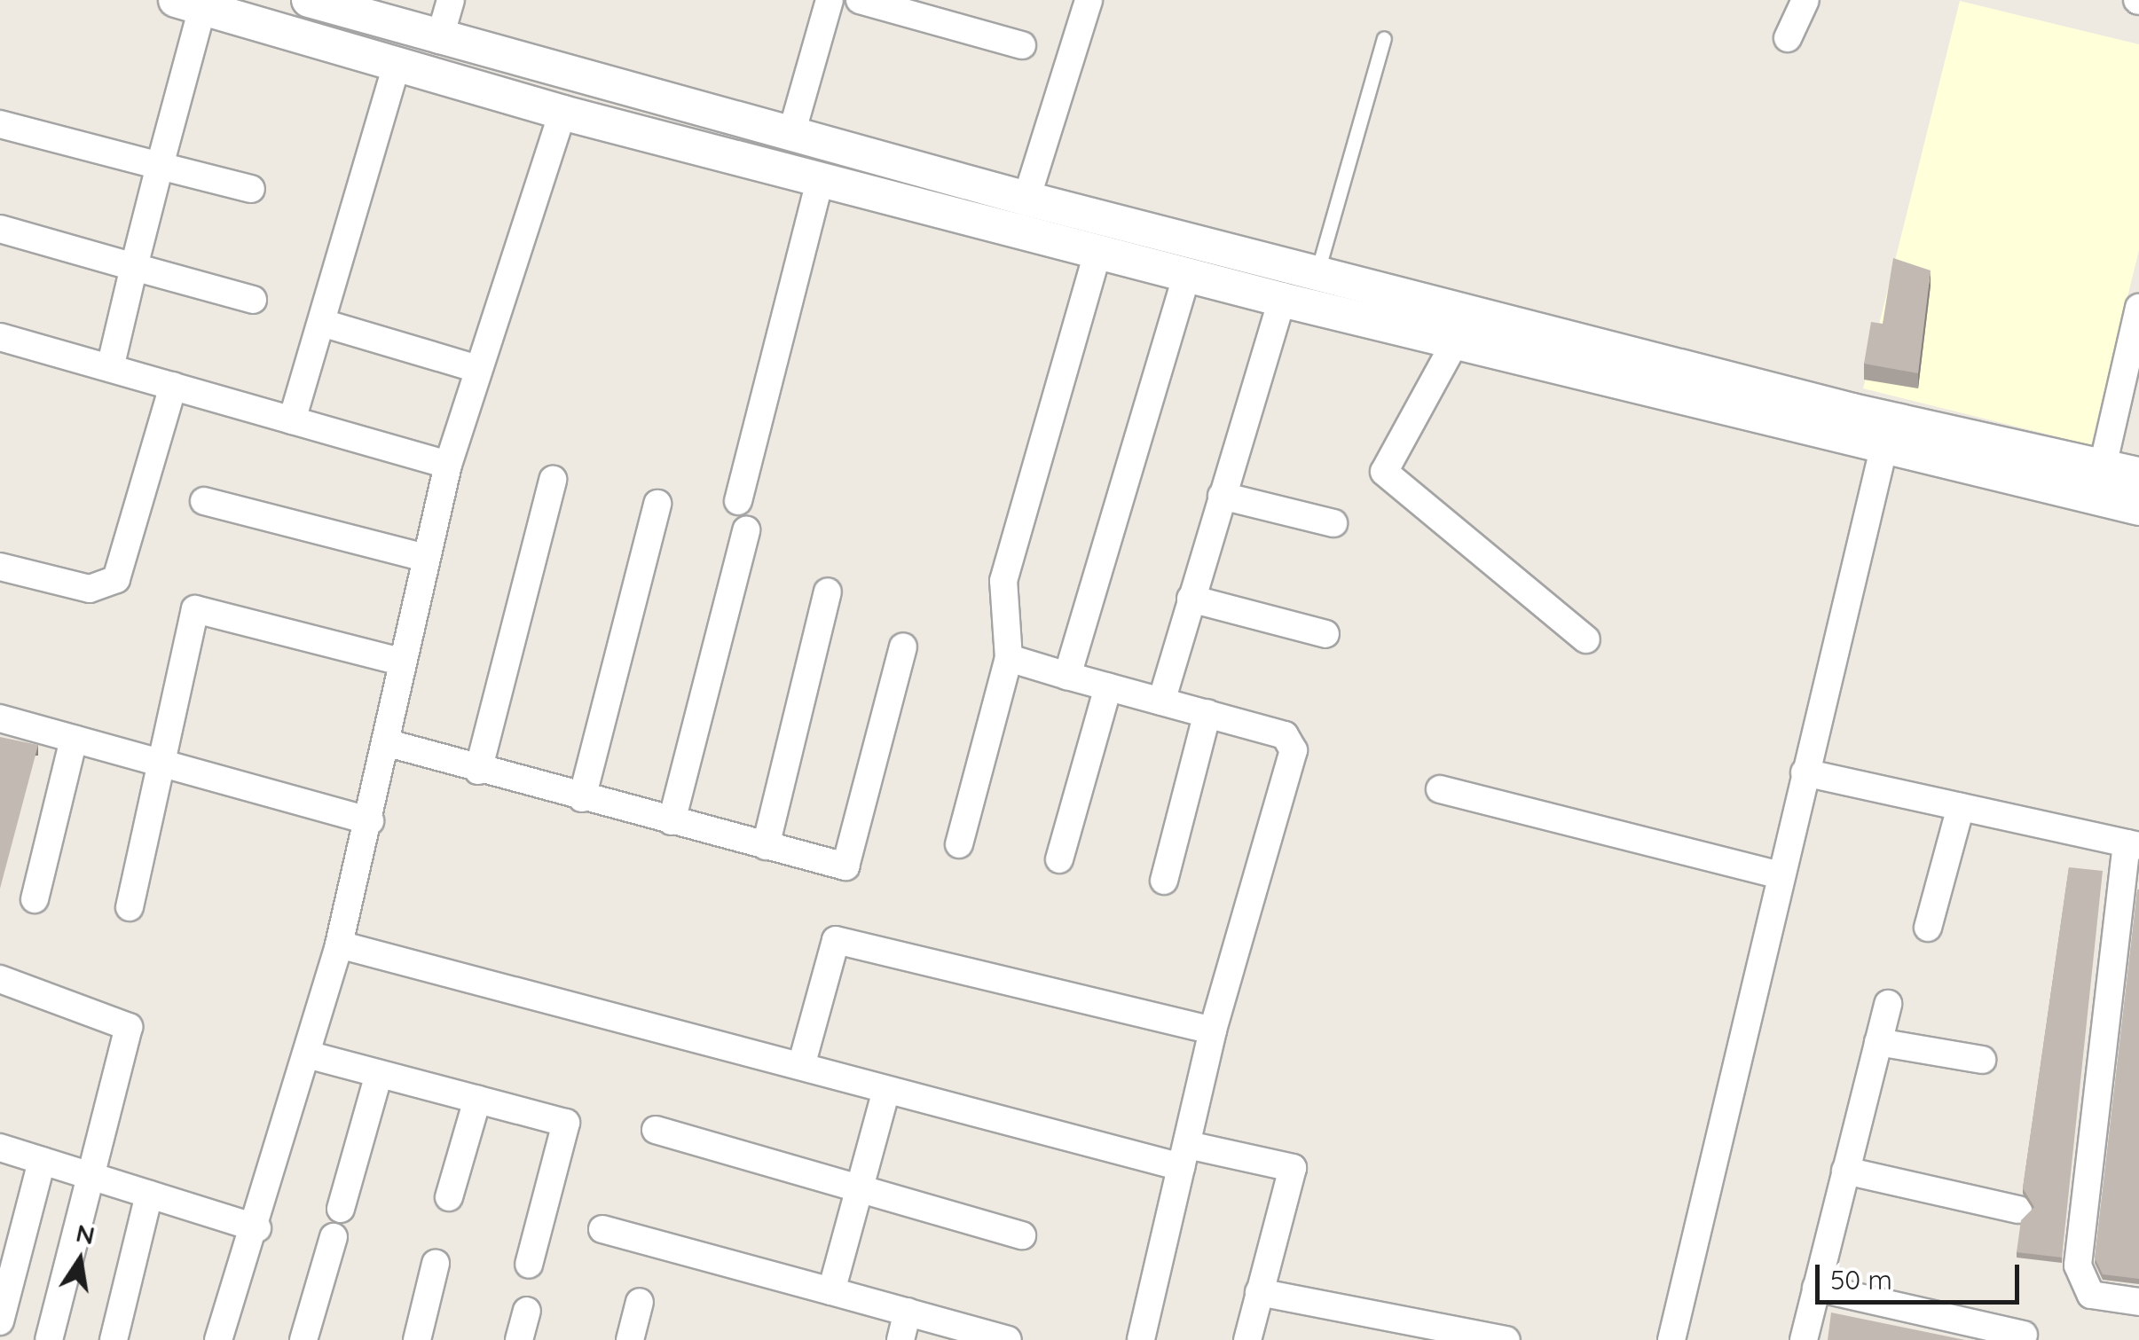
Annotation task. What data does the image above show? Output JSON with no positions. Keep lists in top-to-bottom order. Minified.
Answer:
{"scale_bar":"50 m","north":"top"}
